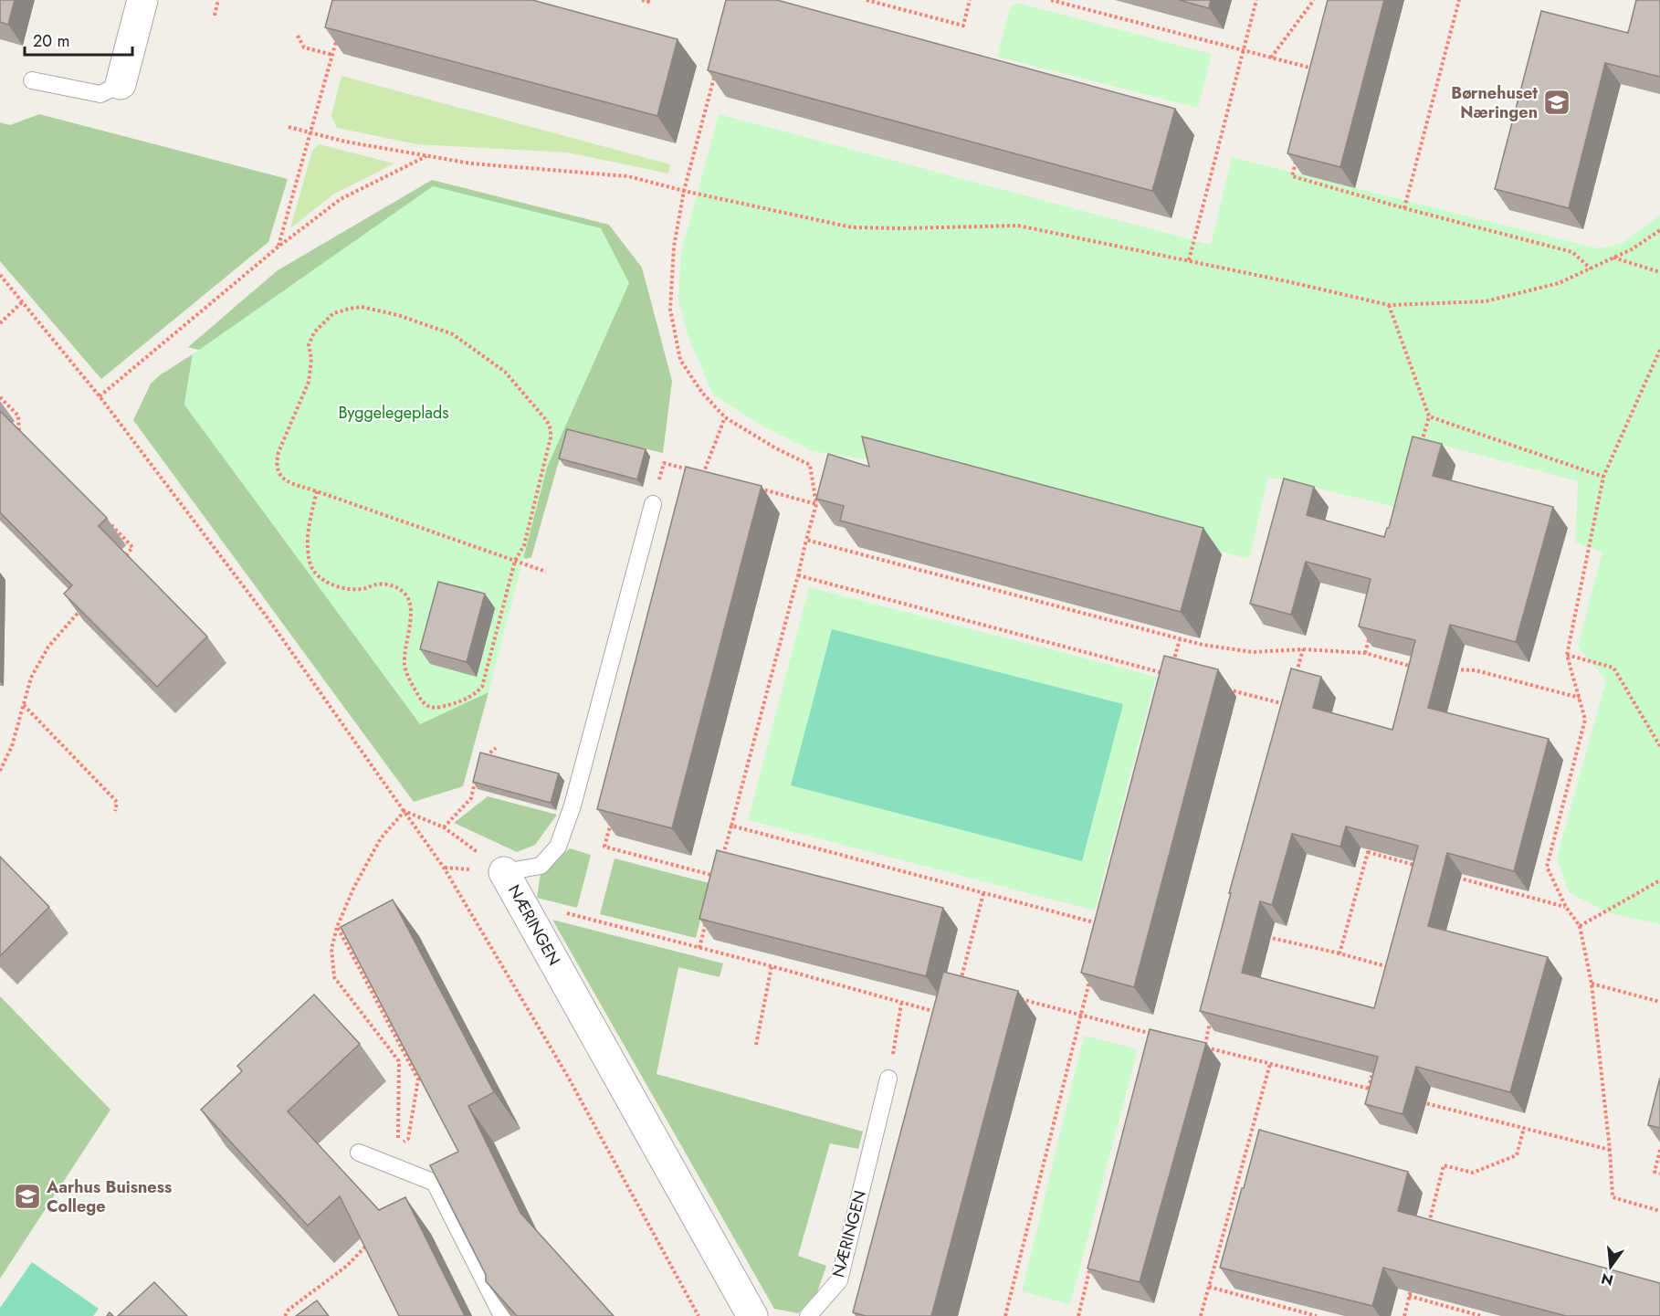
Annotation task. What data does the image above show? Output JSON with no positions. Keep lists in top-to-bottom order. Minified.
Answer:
{"streets":{"street":["NÆRINGEN"]},"parks":["Byggelegeplads"],"places":{"school or university":["Børnehuset Næringen","Aarhus Buisness College"]},"scale_bar":"20 m","north":"bottom"}
